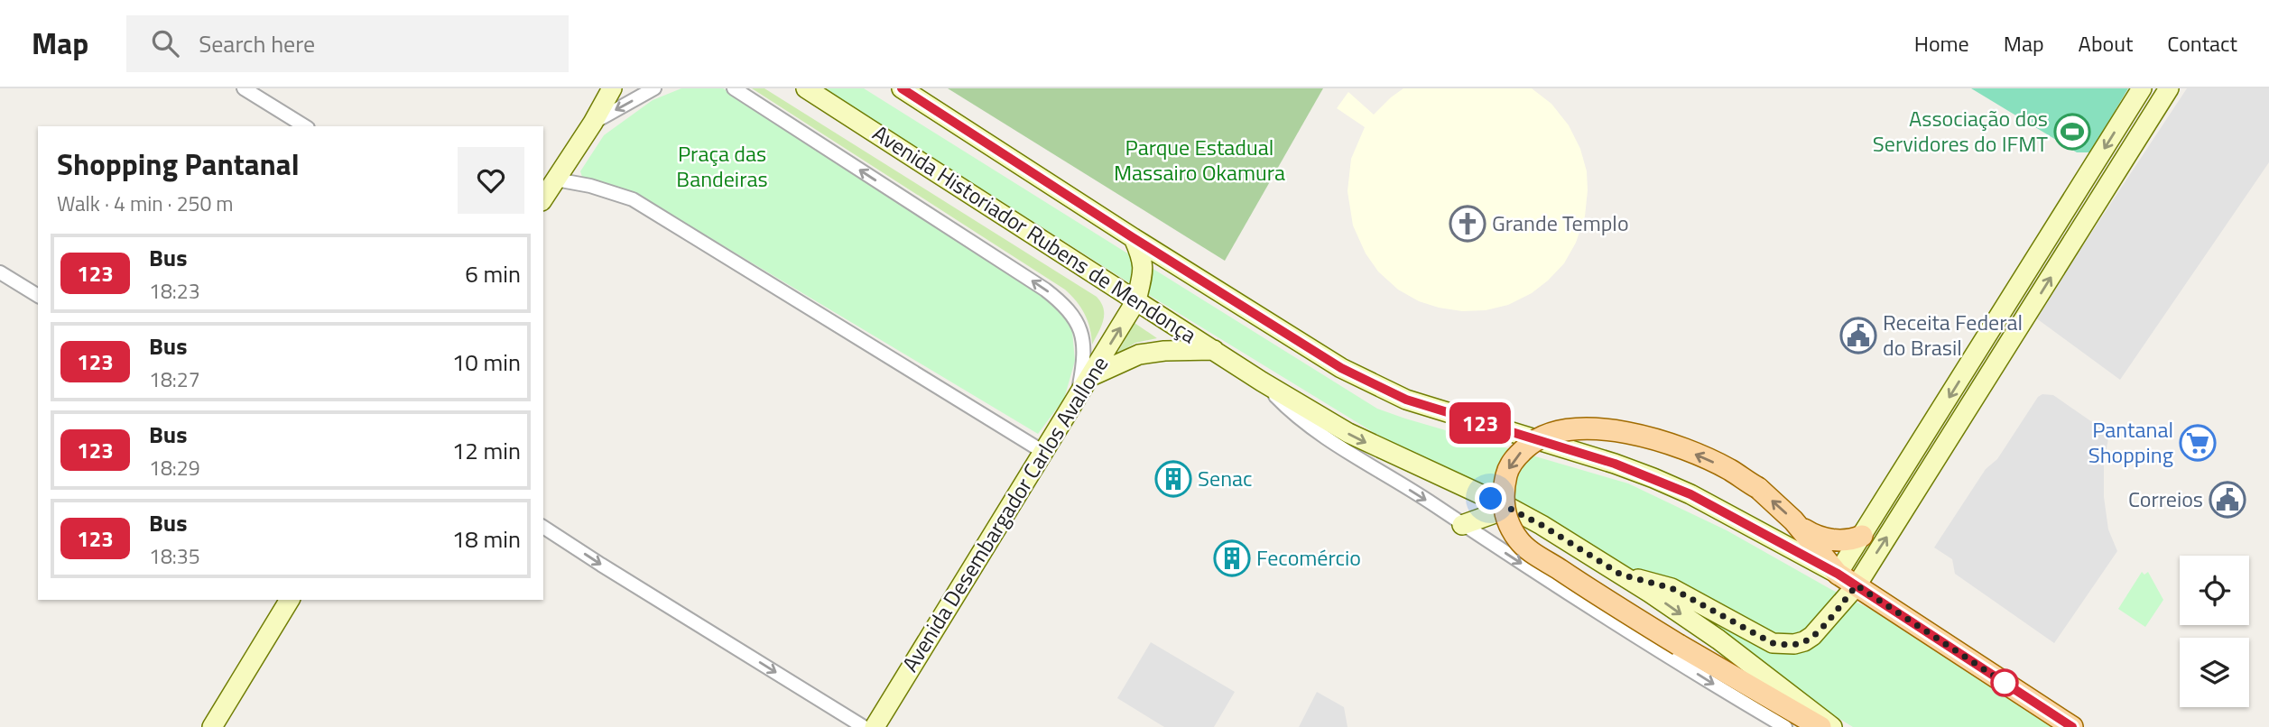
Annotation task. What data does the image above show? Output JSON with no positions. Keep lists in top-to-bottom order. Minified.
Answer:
{"streets":{"main road":["Avenida Historiador Rubens de Mendonça","Avenida Desembargador Carlos Avallone"]},"crossings":[["Avenida Historiador Rubens de Mendonça","Avenida Desembargador Carlos Avallone"]],"parks":["Parque Estadual Massairo Okamura","Praça das Bandeiras"],"places":{"sports":["Associação dos Servidores do IFMT"],"church":["Grande Templo"],"public building":["Receita Federal do Brasil","Correios"],"supermarket":["Pantanal Shopping"],"building":["Senac","Fecomércio"]},"lines":["bus line 123"],"page":{"header":"Map","search":"Search here","nav":["Home","Map","About","Contact"],"on_map":"123","heading":["Shopping Pantanal","Walk · 4 min · 250 m"],"list":[{"mark":"123","name":"Bus","note":"18:23","value":"6 min"},{"mark":"123","name":"Bus","note":"18:27","value":"10 min"},{"mark":"123","name":"Bus","note":"18:29","value":"12 min"},{"mark":"123","name":"Bus","note":"18:35","value":"18 min"}]}}
